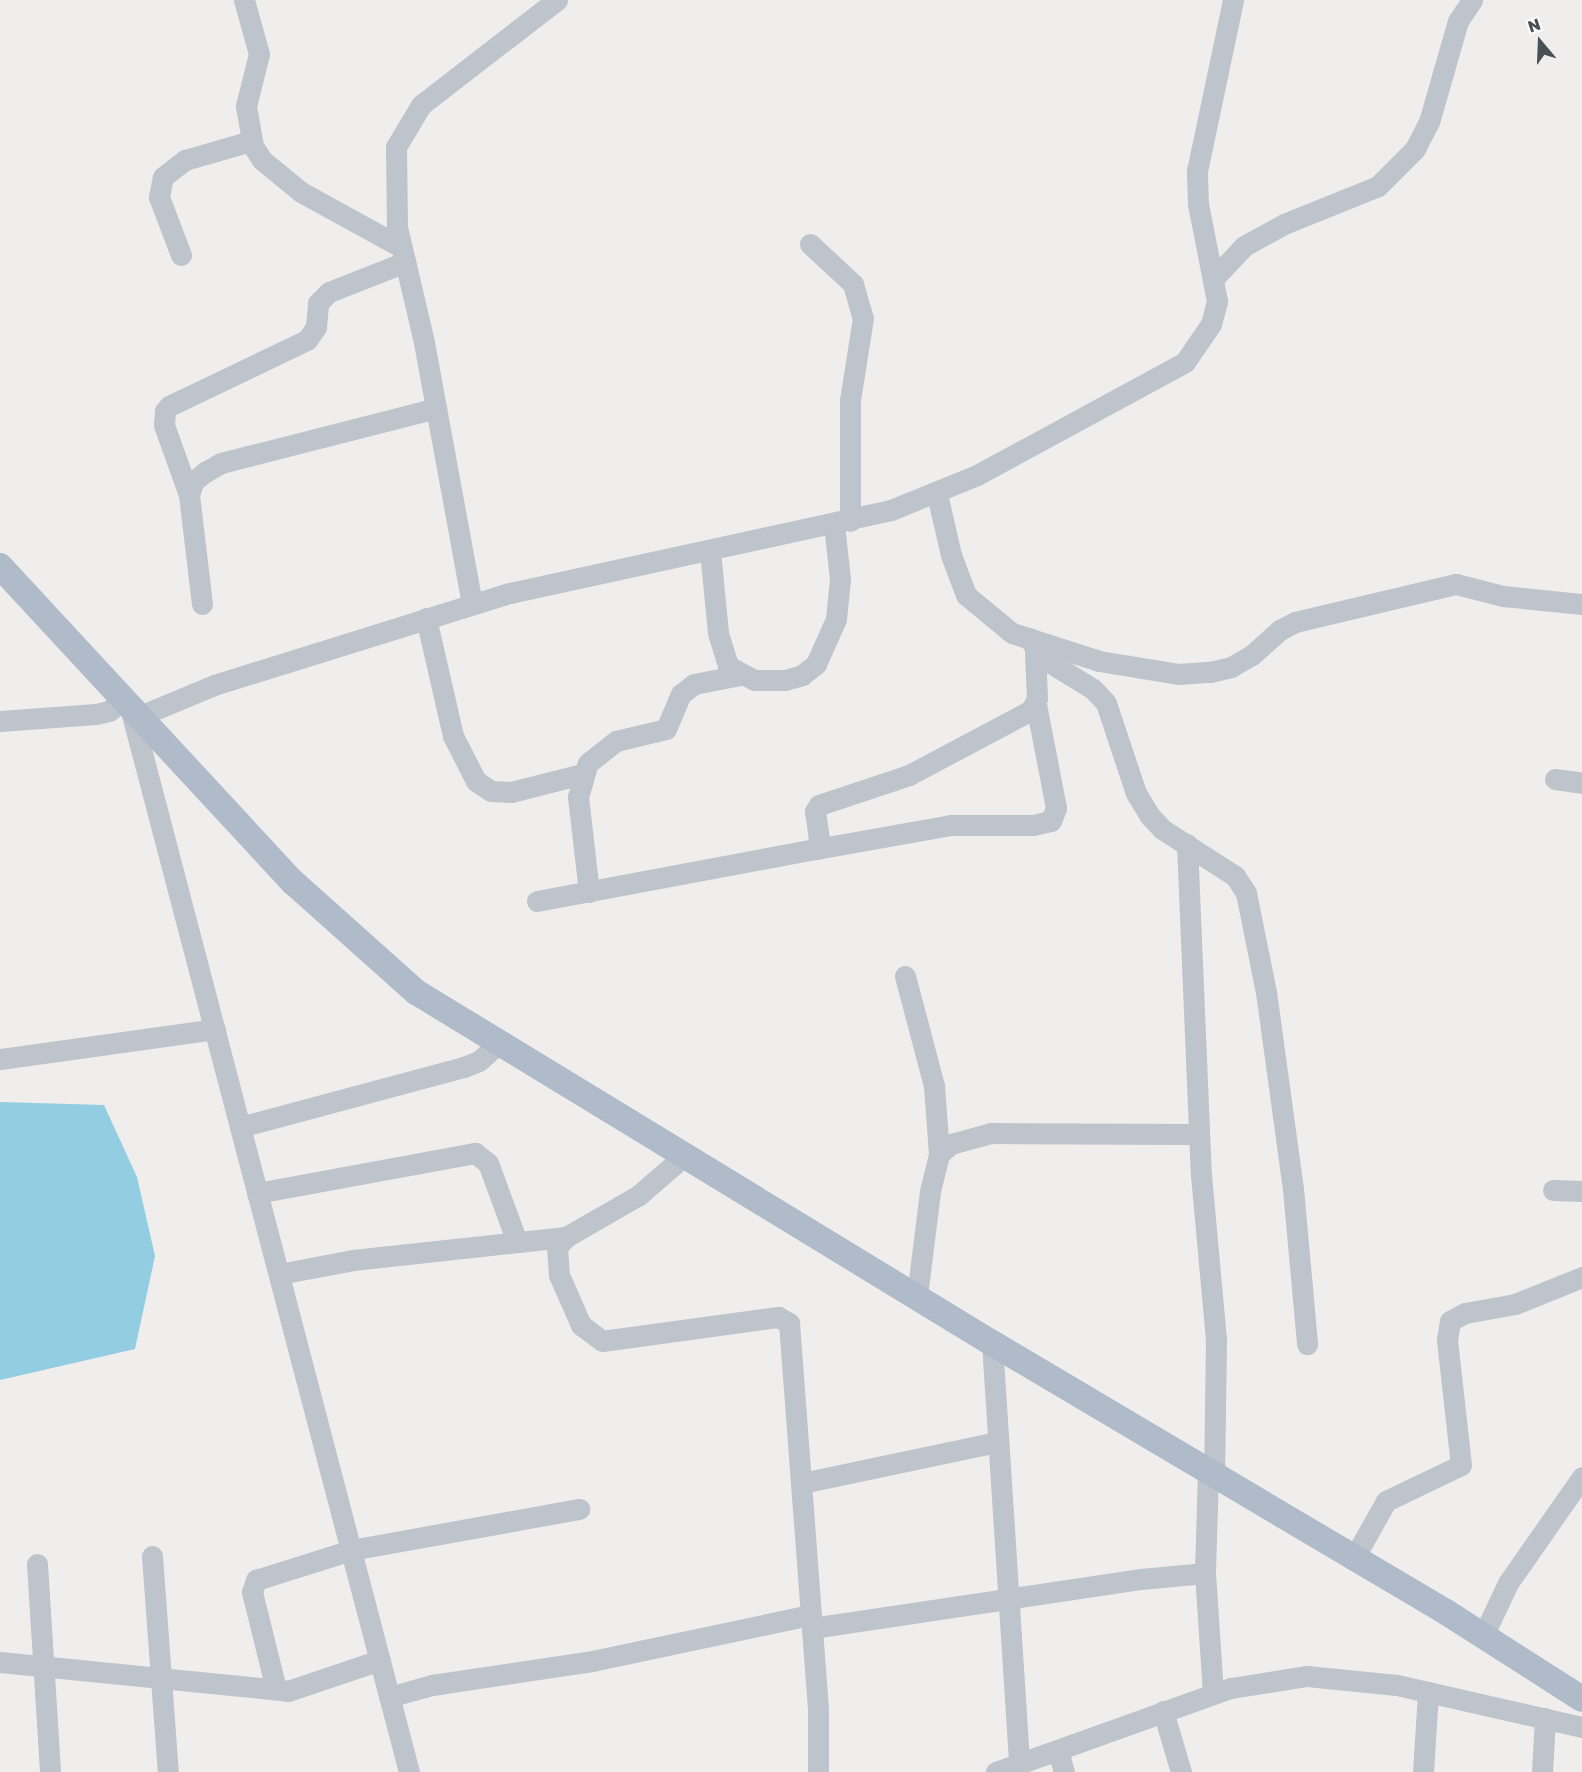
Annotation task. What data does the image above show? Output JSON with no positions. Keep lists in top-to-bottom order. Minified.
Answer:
{"north":"top"}
